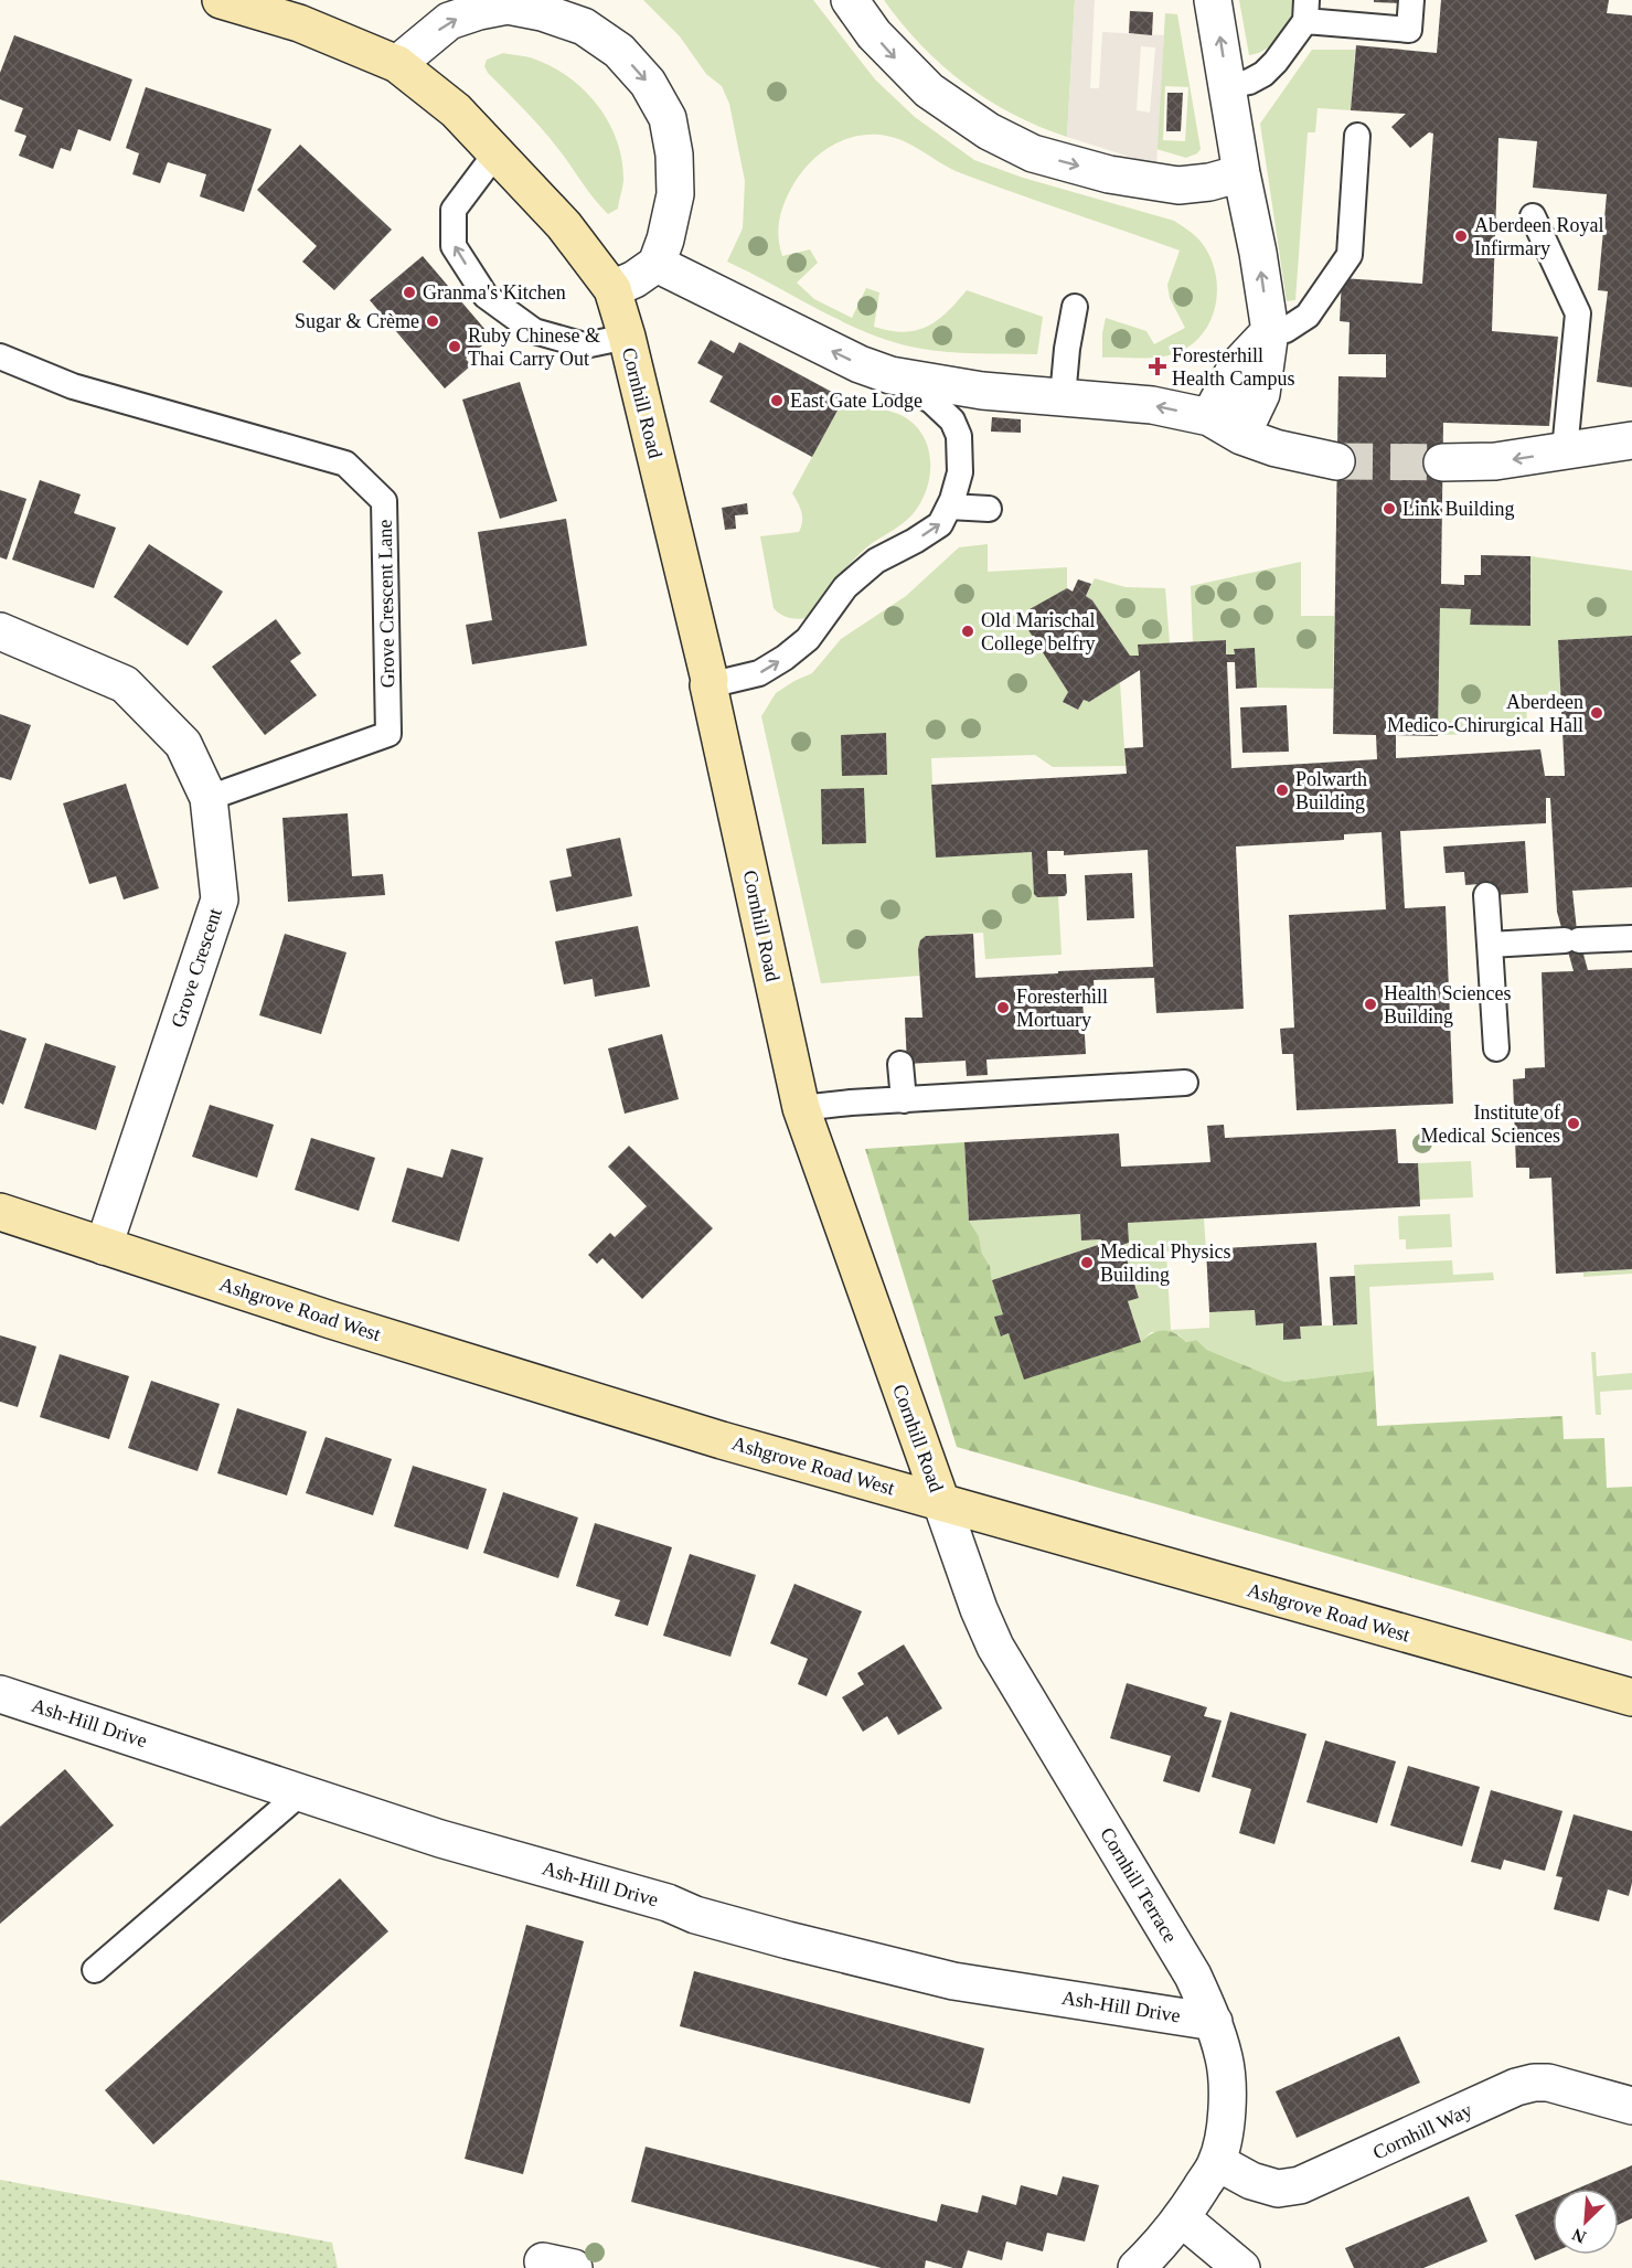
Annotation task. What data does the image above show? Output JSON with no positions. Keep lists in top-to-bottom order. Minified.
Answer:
{"streets":{"street":["Cornhill Road","Grove Crescent","Ashgrove Road West","Ash-Hill Drive","Cornhill Terrace","Cornhill Way"],"lane":["Grove Crescent Lane"]},"crossings":[["Cornhill Road","Ashgrove Road West"],["Cornhill Road","Cornhill Terrace"],["Grove Crescent Lane","Grove Crescent"],["Grove Crescent","Ashgrove Road West"],["Ashgrove Road West","Cornhill Terrace"],["Ash-Hill Drive","Cornhill Terrace"],["Cornhill Terrace","Cornhill Way"]],"places":{"other":["Aberdeen Royal Infirmary","Granma's Kitchen","Sugar & Crème","Ruby Chinese & Thai Carry Out","East Gate Lodge","Link Building","Old Marischal College belfry","Aberdeen Medico-Chirurgical Hall","Polwarth Building","Health Sciences Building","Foresterhill Mortuary","Institute of Medical Sciences","Medical Physics Building"],"health":["Foresterhill Health Campus"]},"north":"bottom left"}
